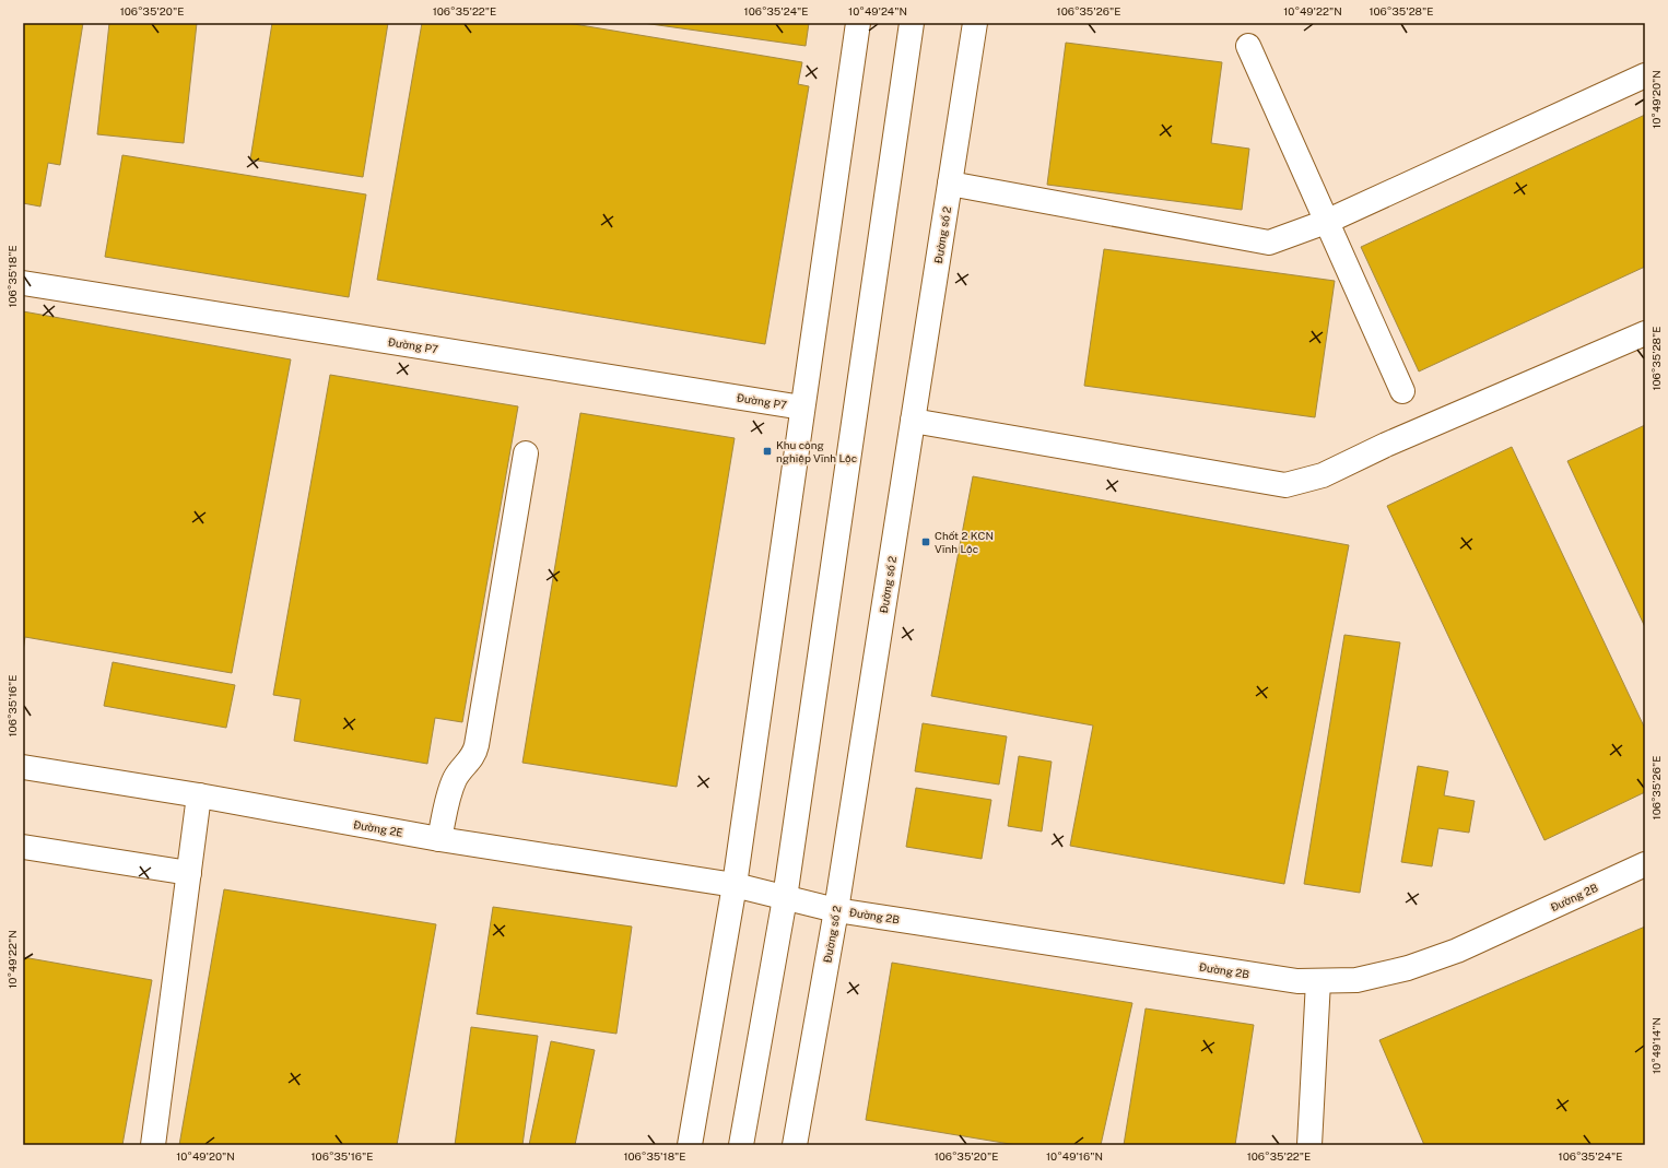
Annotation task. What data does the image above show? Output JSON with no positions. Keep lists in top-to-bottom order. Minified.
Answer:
{"streets":{"main road":["Đường số 2","Đường P7","Đường 2E","Đường 2B"]},"crossings":[["Đường số 2","Đường 2B"],["Đường 2E","Đường 2B"]],"places":{"transit":["Khu công nghiệp Vĩnh Lộc","Chốt 2 KCN Vĩnh Lộc"]},"coordinates":["106°35'20\"E","106°35'22\"E","106°35'24\"E","10°49'24\"N","106°35'26\"E","10°49'22\"N","106°35'28\"E","10°49'20\"N","106°35'18\"E","106°35'16\"E","10°49'14\"N","10°49'16\"N"]}
